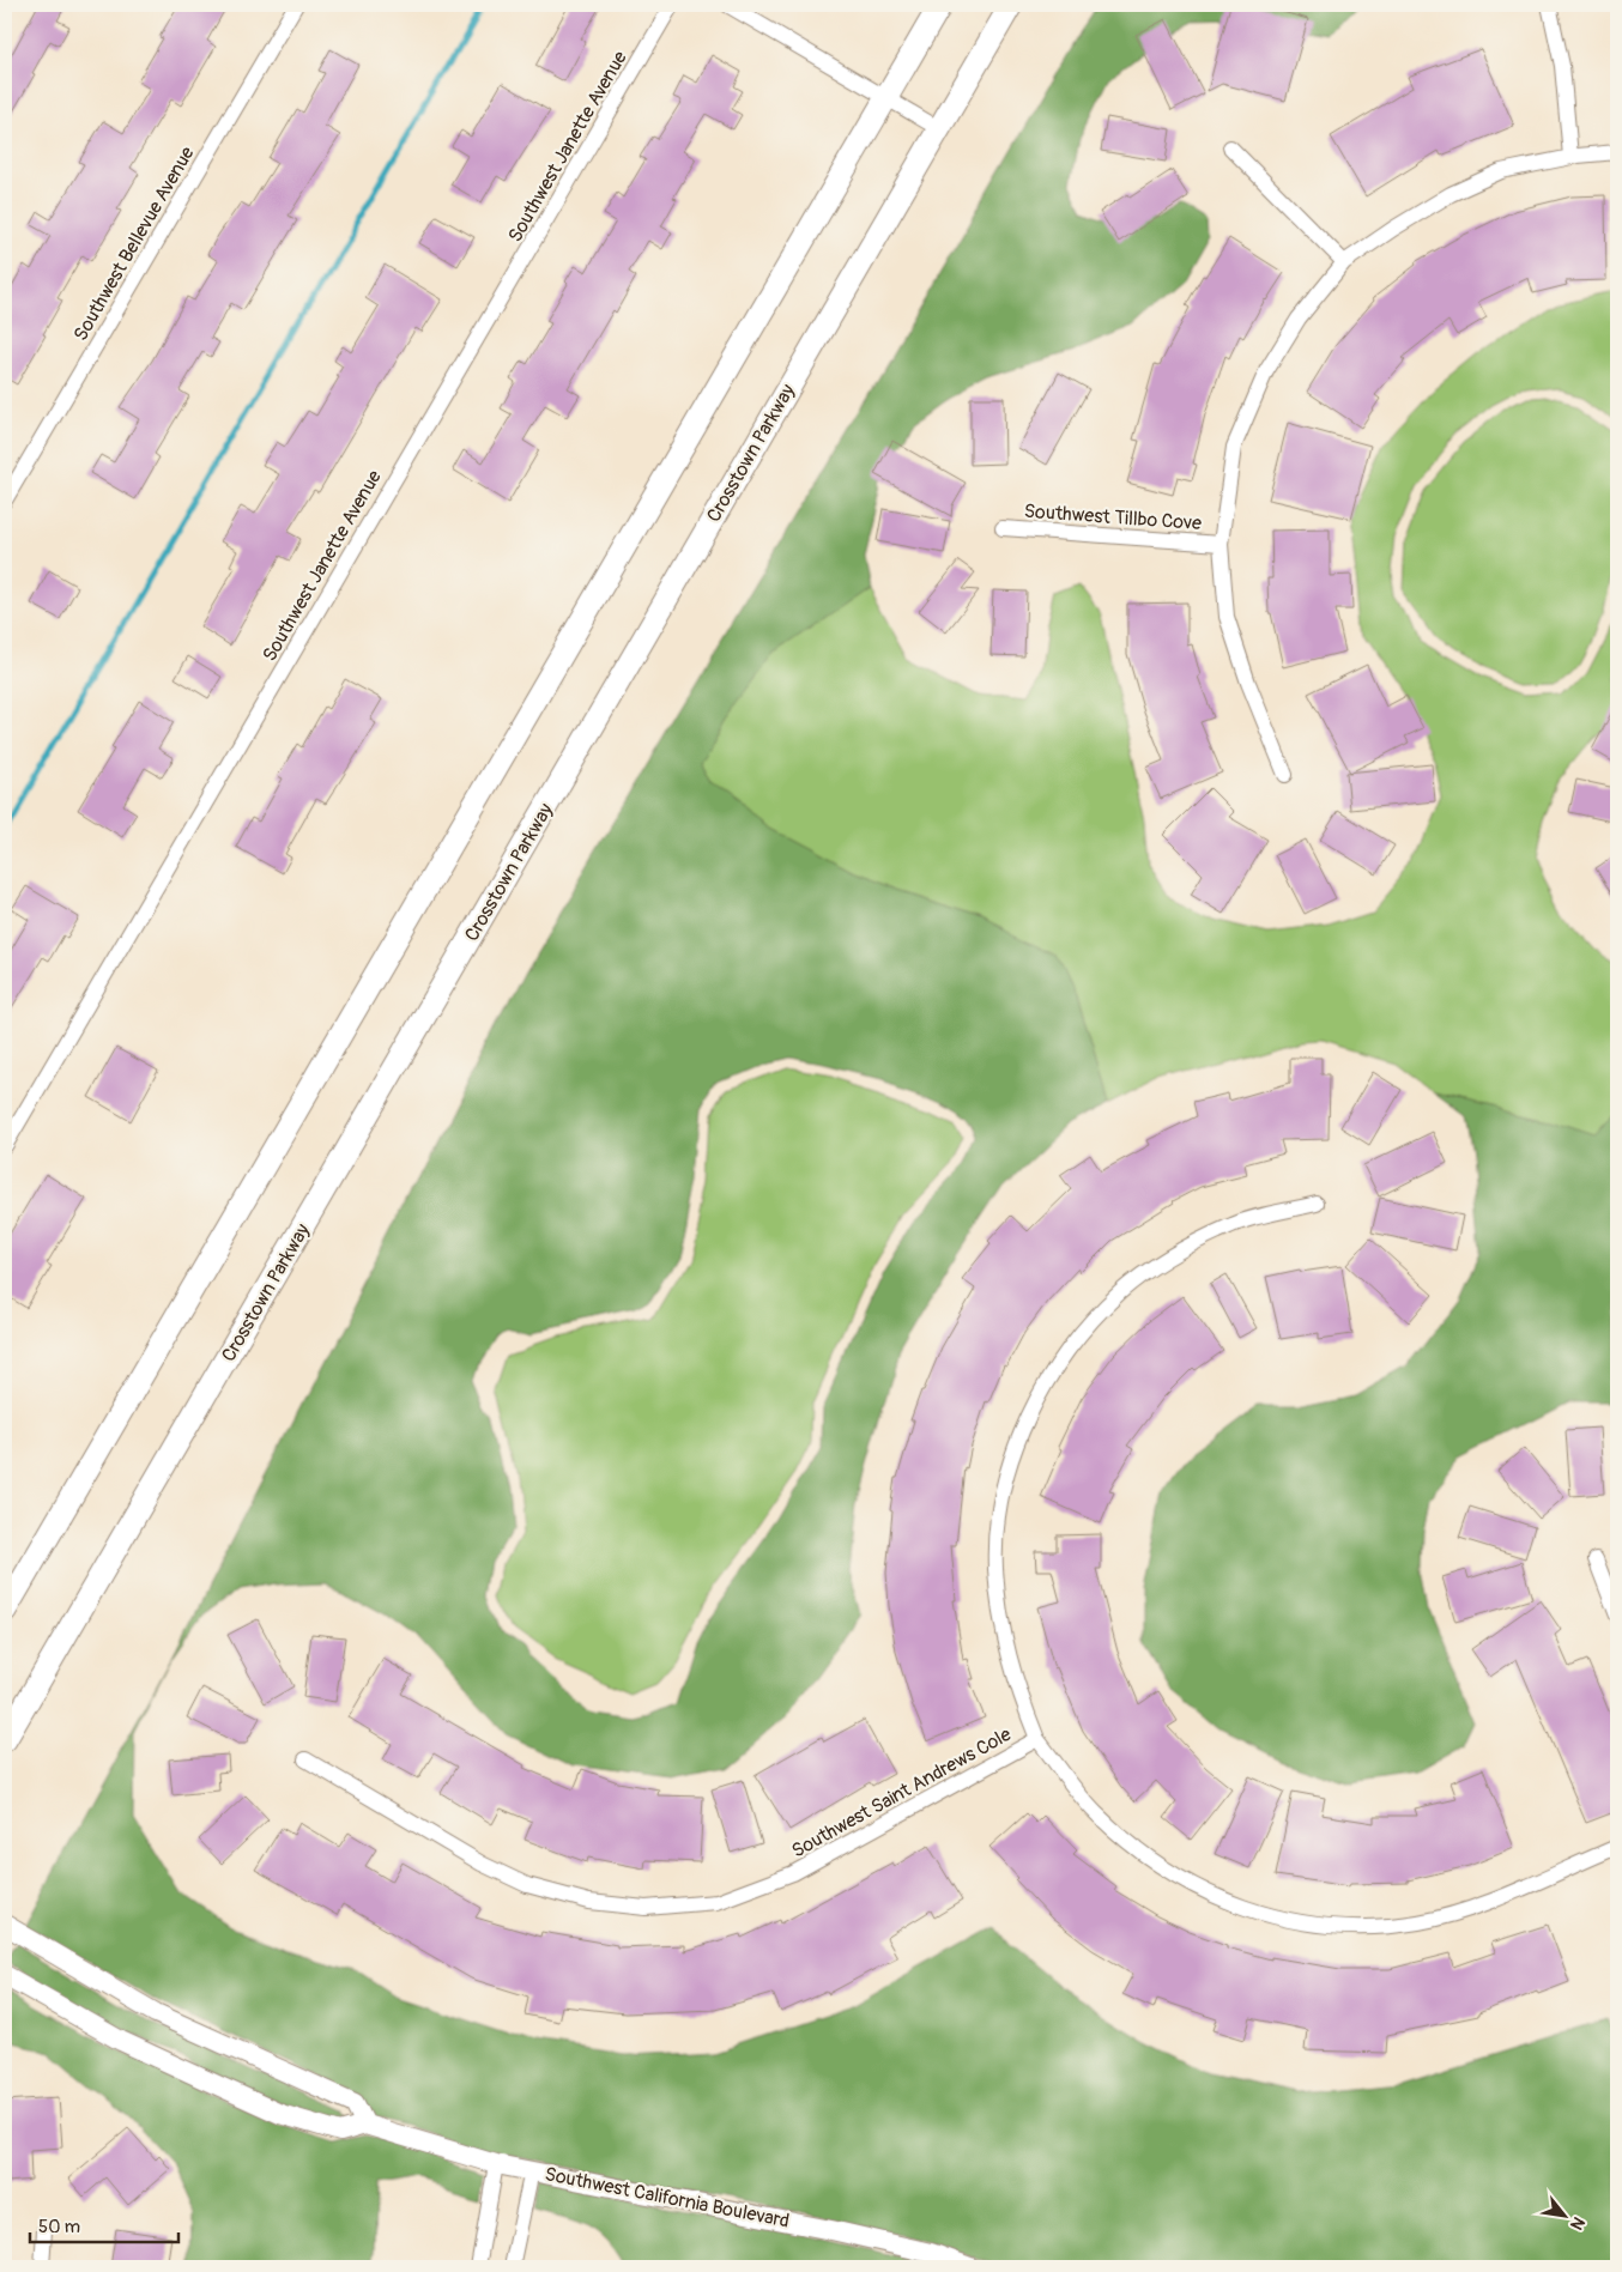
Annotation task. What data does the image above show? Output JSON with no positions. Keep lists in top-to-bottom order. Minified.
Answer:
{"streets":{"main road":["Crosstown Parkway"],"street":["Southwest Janette Avenue","Southwest Bellevue Avenue","Southwest Tillbo Cove","Southwest Saint Andrews Cole","Southwest California Boulevard"]},"scale_bar":"50 m","north":"bottom right"}
